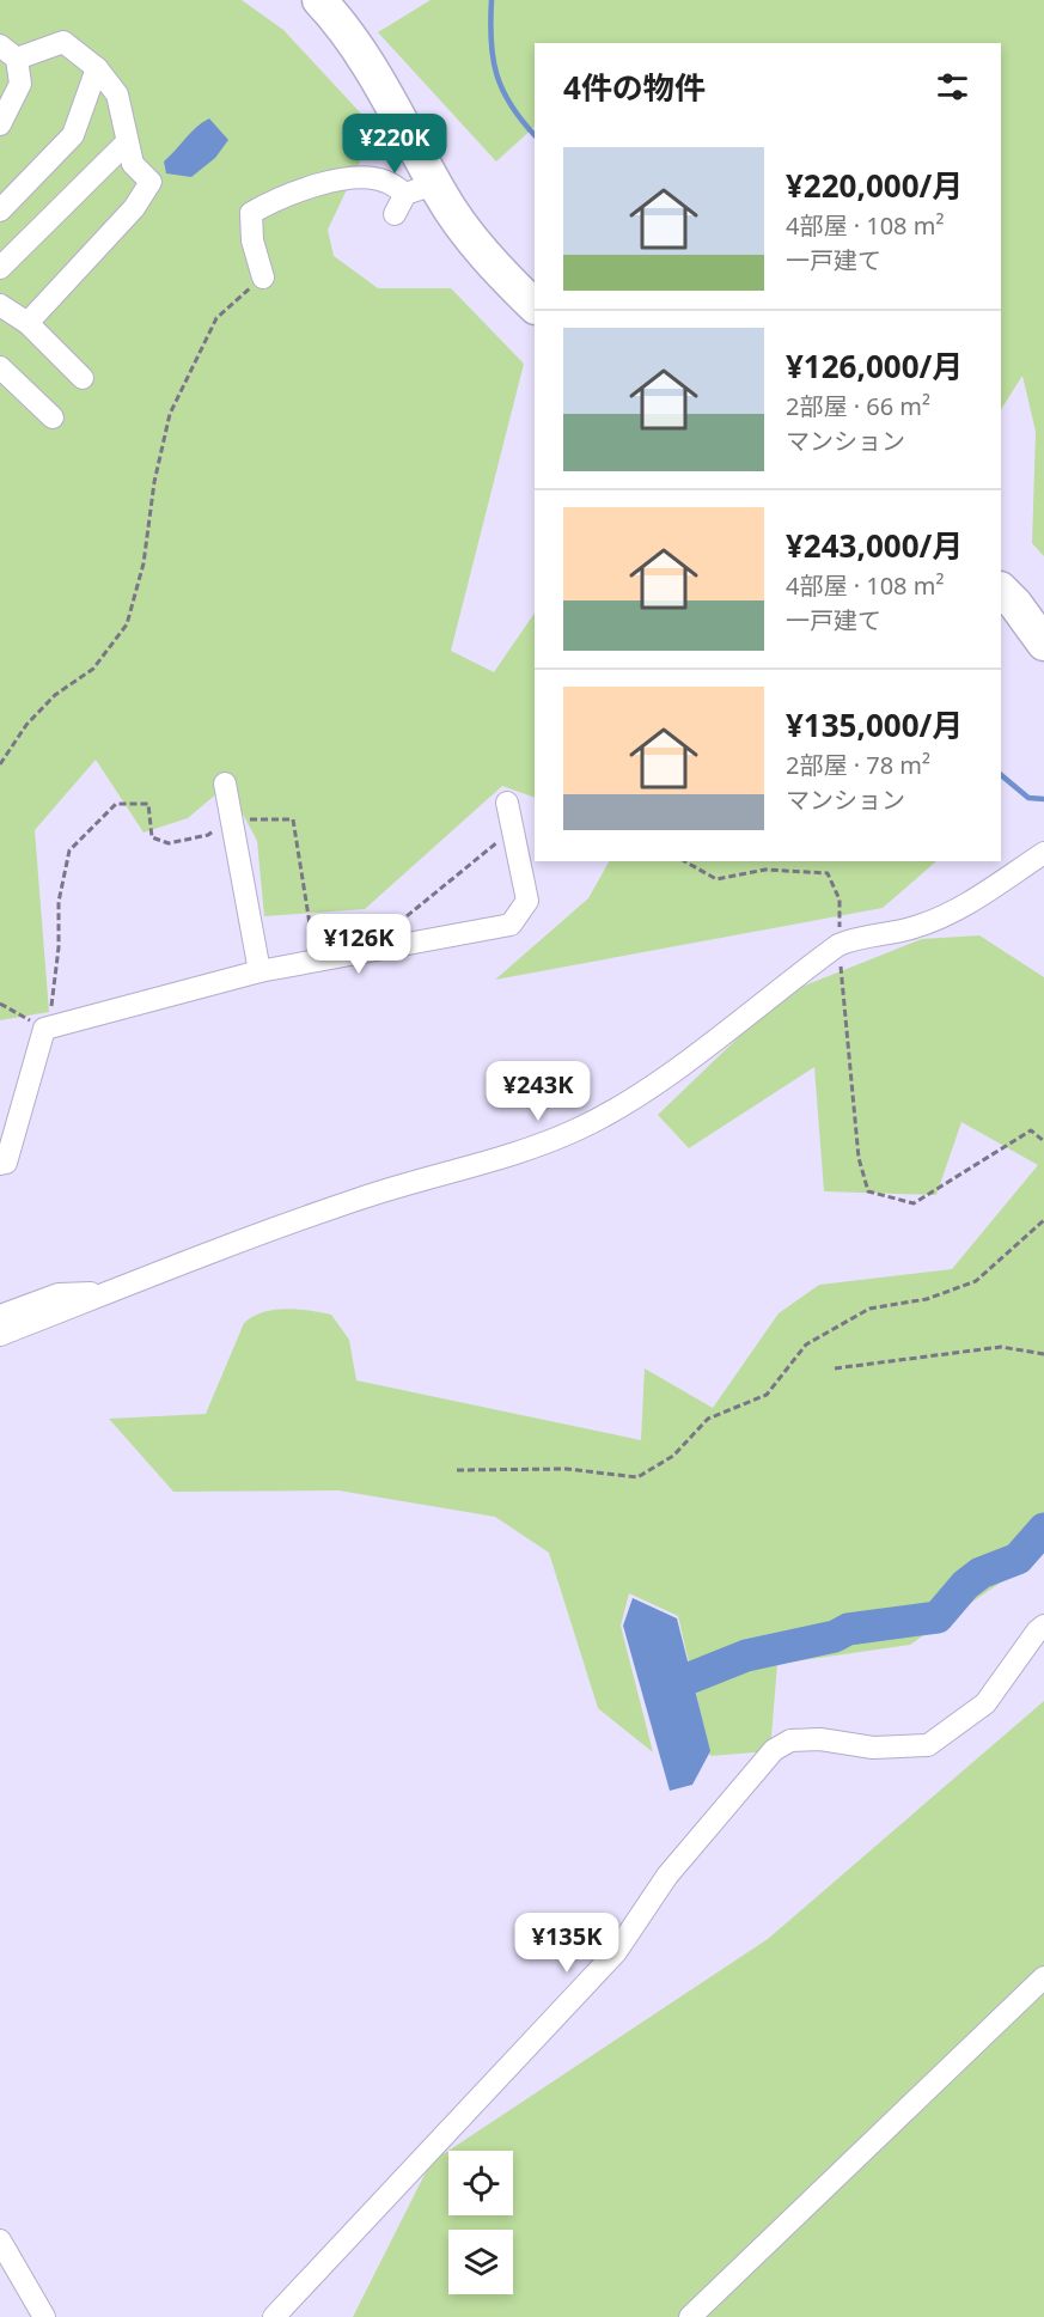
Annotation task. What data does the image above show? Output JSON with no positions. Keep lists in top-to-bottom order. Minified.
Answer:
{"page":{"heading":"4件の物件","price":["¥220K","¥126K","¥243K","¥135K"],"list":[{"name":"¥220,000/月","note":"4部屋 · 108 m² · 一戸建て"},{"name":"¥126,000/月","note":"2部屋 · 66 m² · マンション"},{"name":"¥243,000/月","note":"4部屋 · 108 m² · 一戸建て"},{"name":"¥135,000/月","note":"2部屋 · 78 m² · マンション"}]}}
